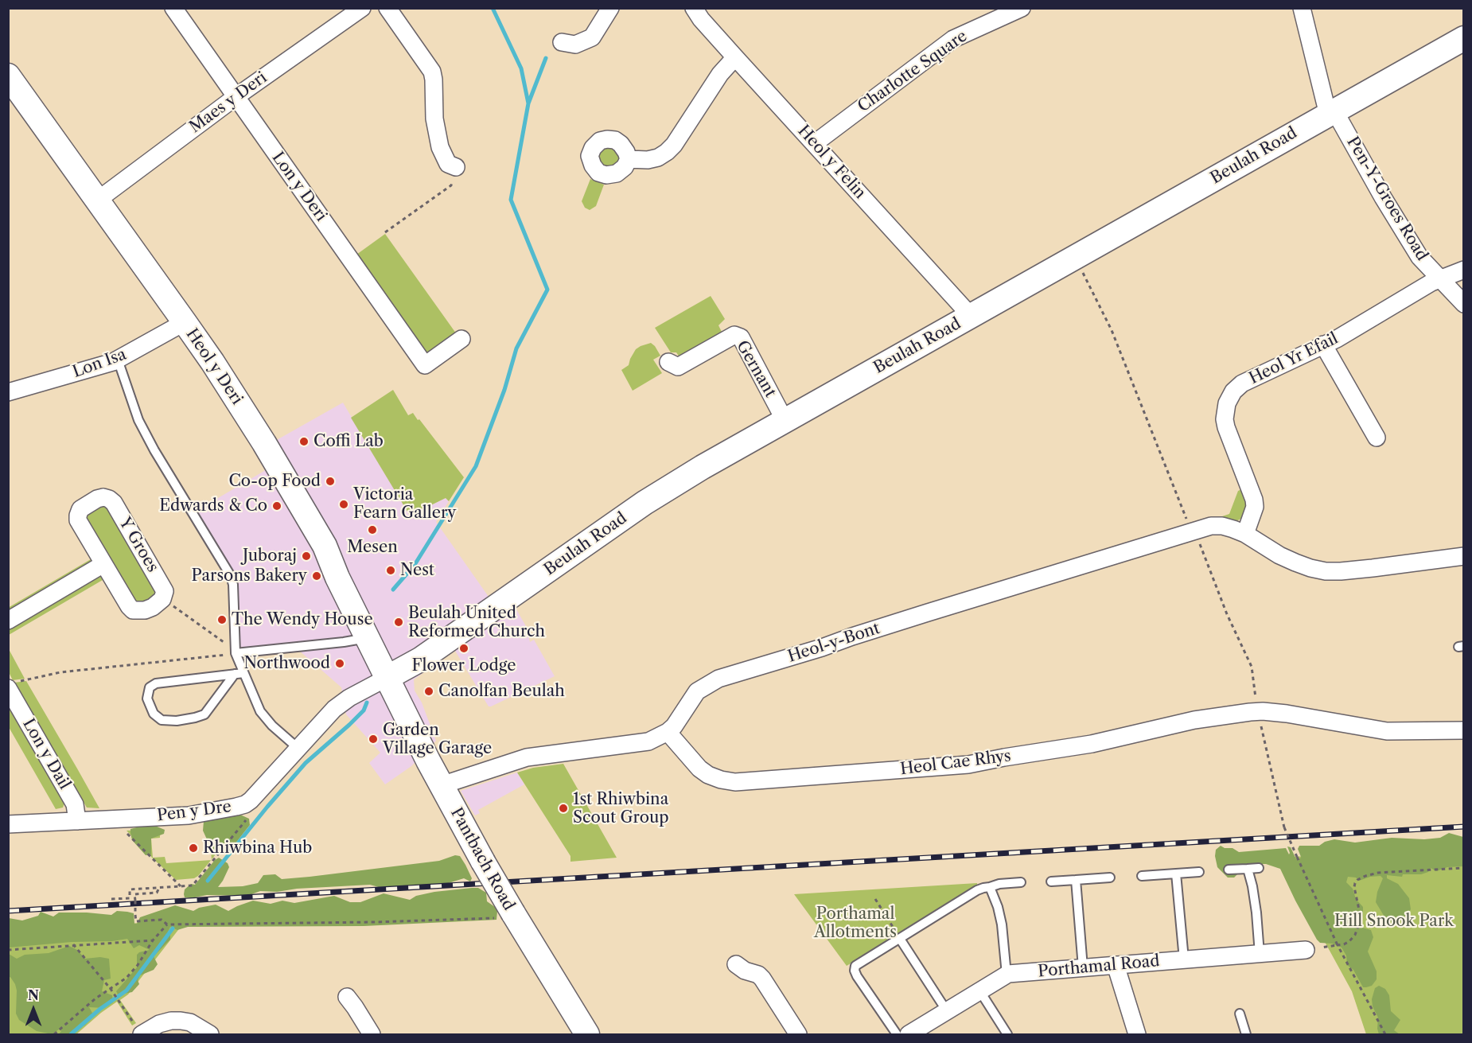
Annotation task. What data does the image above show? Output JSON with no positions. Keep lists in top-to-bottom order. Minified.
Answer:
{"streets":{"street":["Charlotte Square","Maes y Deri","Beulah Road","Heol y Felin","Lon y Deri","Pen-Y-Groes Road","Heol Yr Efail","Lon Isa","Heol y Deri","Gernant","Y Groes","Heol-y-Bont","Lon y Dail","Heol Cae Rhys","Pen y Dre","Pantbach Road","Porthamal Road"]},"crossings":[["Charlotte Square","Heol y Felin"],["Maes y Deri","Lon y Deri"],["Maes y Deri","Heol y Deri"],["Beulah Road","Heol y Felin"],["Beulah Road","Pen-Y-Groes Road"],["Beulah Road","Heol y Deri"],["Beulah Road","Gernant"],["Beulah Road","Pen y Dre"],["Beulah Road","Pantbach Road"],["Pen-Y-Groes Road","Heol Yr Efail"],["Heol Yr Efail","Heol-y-Bont"],["Lon Isa","Heol y Deri"],["Heol y Deri","Pen y Dre"],["Heol y Deri","Pantbach Road"],["Heol-y-Bont","Heol Cae Rhys"],["Heol-y-Bont","Pantbach Road"],["Lon y Dail","Pen y Dre"],["Pen y Dre","Pantbach Road"]],"parks":["Porthamal Allotments","Hill Snook Park"],"places":["Coffi Lab","Co-op Food","Victoria Fearn Gallery","Edwards & Co","Mesen","Juboraj","Nest","Parsons Bakery","The Wendy House","Beulah United Reformed Church","Flower Lodge","Northwood","Canolfan Beulah","Garden Village Garage","1st Rhiwbina Scout Group","Rhiwbina Hub"],"north":"top"}
